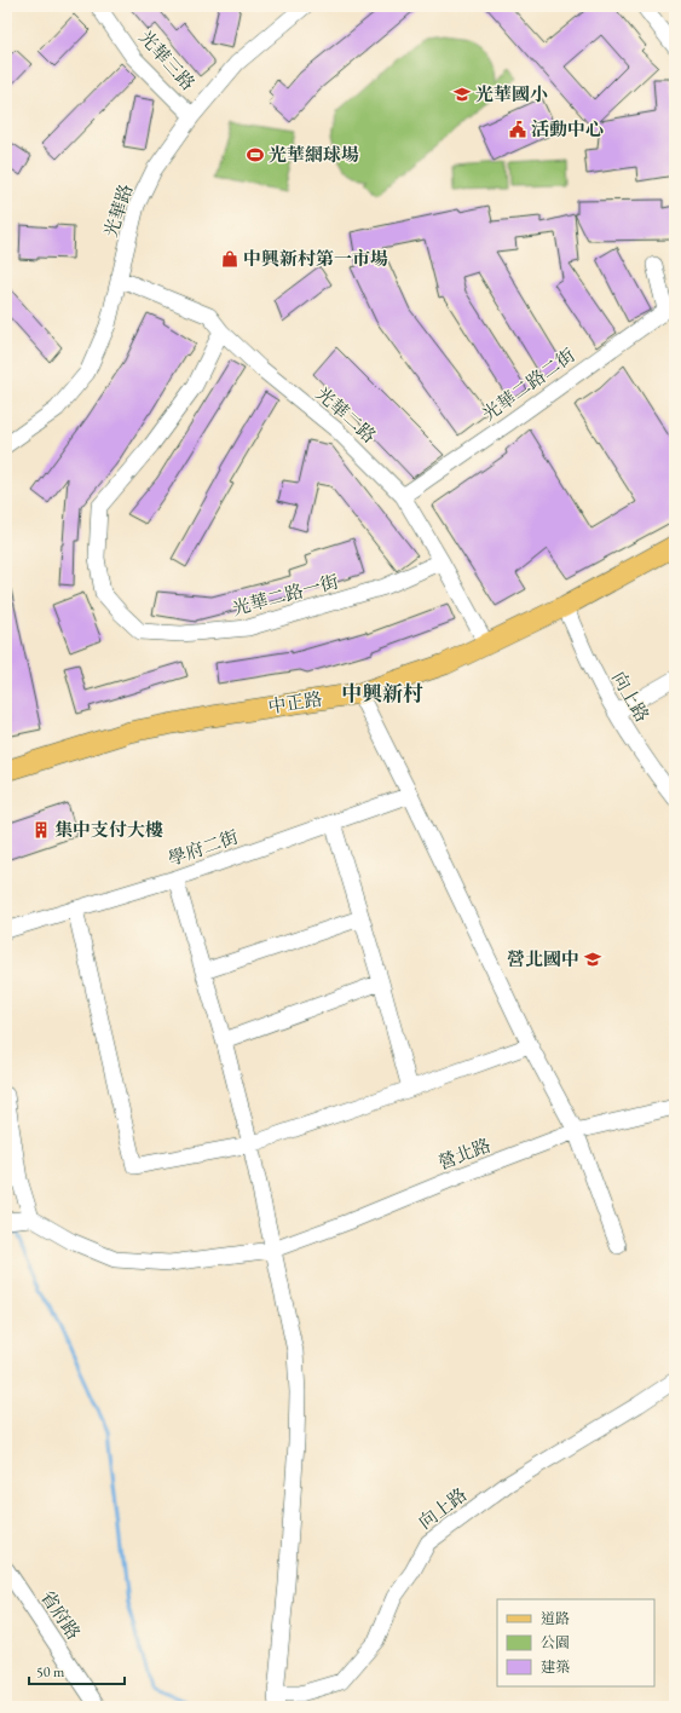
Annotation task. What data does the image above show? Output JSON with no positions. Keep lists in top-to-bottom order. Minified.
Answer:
{"streets":{"main road":["中正路"],"street":["光華三路","光華路","光華二路二街","光華二路","光華二路一街","向上路","學府二街","營北路","省府路"]},"crossings":[["光華三路","光華路"],["光華路","光華二路"],["光華二路二街","光華二路"],["光華二路","光華二路一街"],["光華二路","中正路"],["向上路","中正路"]],"districts":["中興新村"],"places":{"school or university":["光華國小","營北國中"],"public building":["活動中心"],"sports":["光華網球場"],"shop":["中興新村第一市場"],"building":["集中支付大樓"]},"legend":["道路","公園","建築"],"scale_bar":"50 m"}
